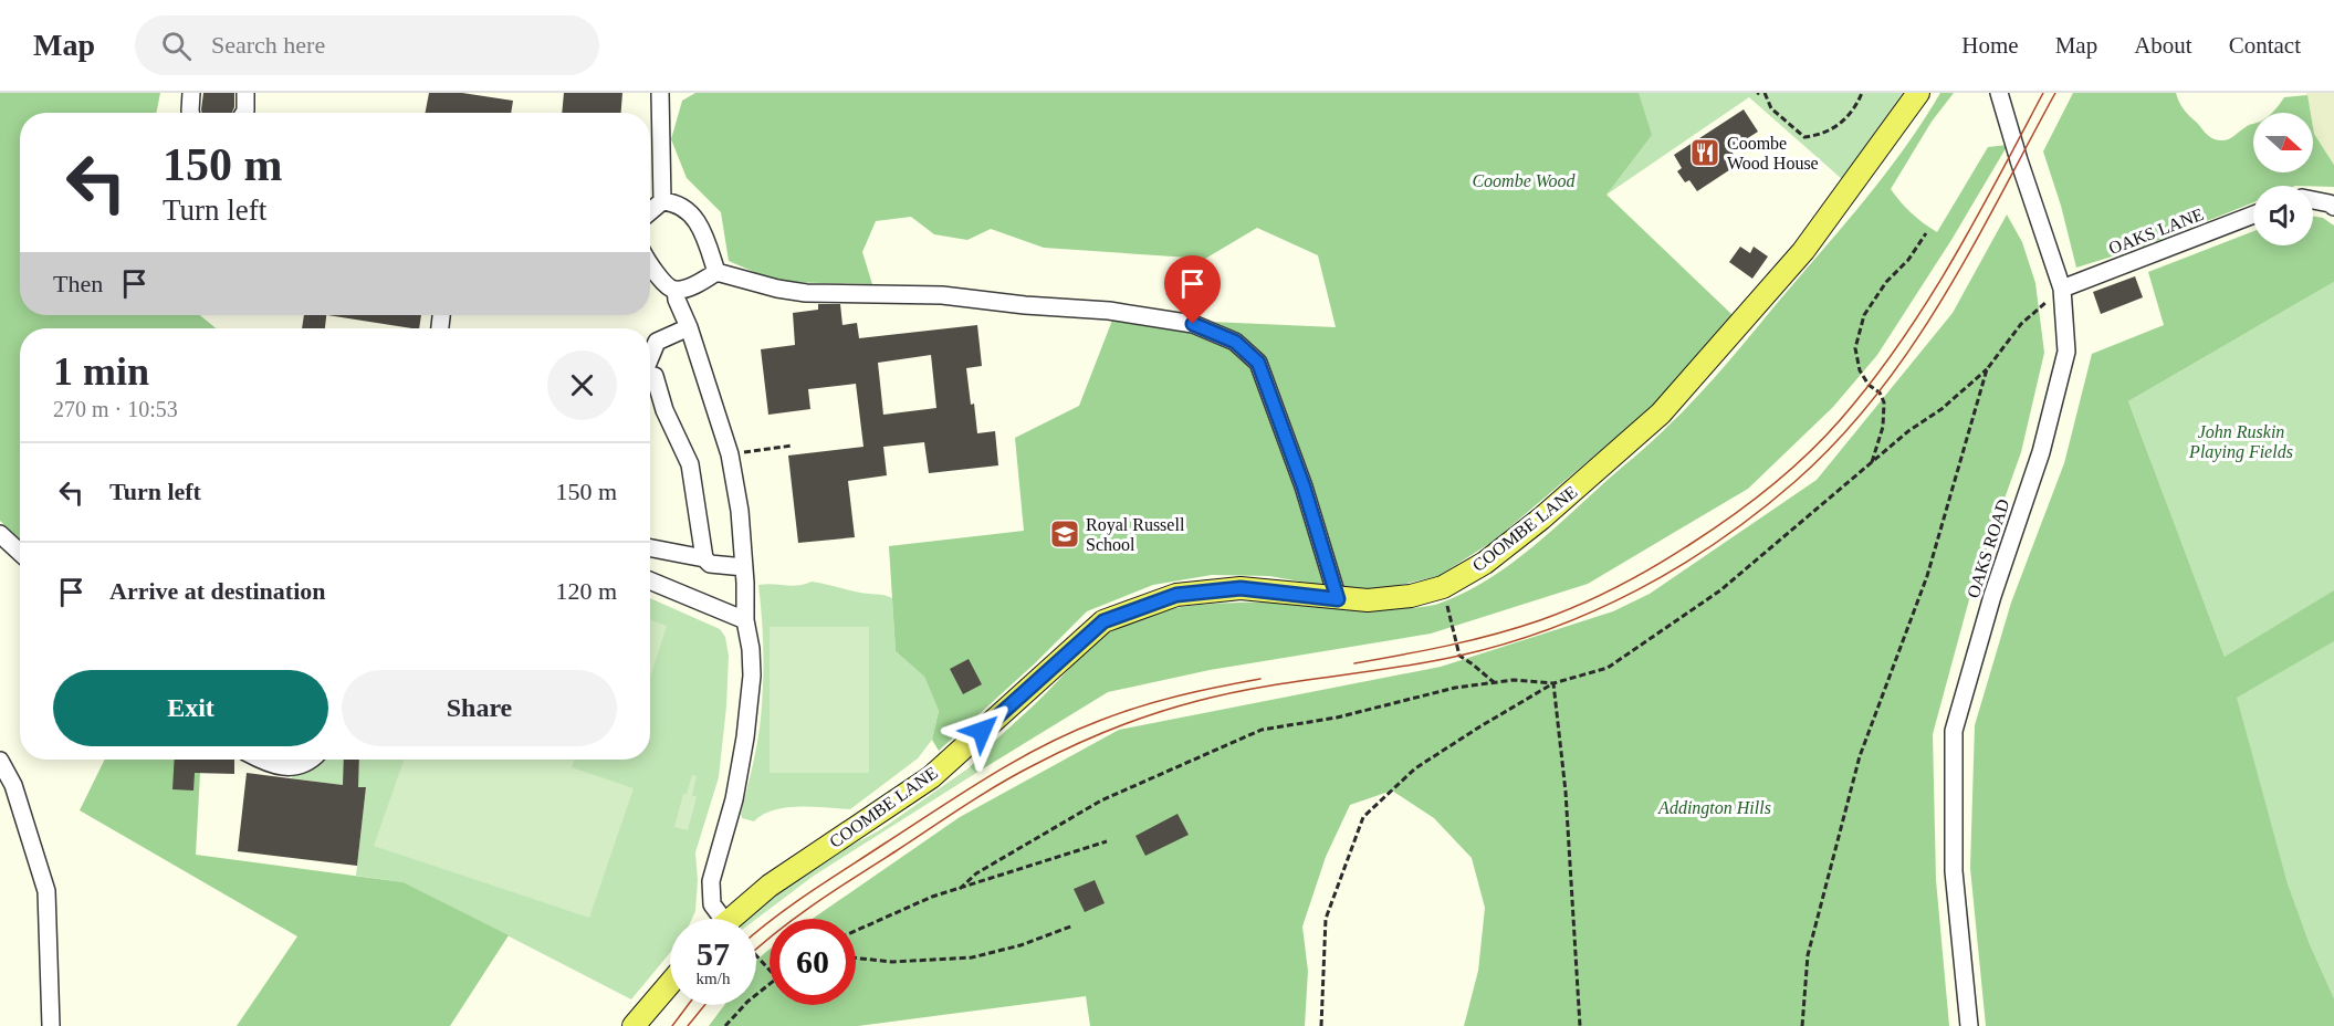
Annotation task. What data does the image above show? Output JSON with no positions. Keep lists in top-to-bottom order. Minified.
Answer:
{"streets":{"main road":["COOMBE LANE"],"street":["OAKS LANE","OAKS ROAD"]},"crossings":[["OAKS LANE","OAKS ROAD"]],"parks":["Coombe Wood","John Ruskin Playing Fields","Addington Hills"],"places":{"restaurant":["Coombe Wood House"],"school or university":["Royal Russell School"]},"north":"right","page":{"header":"Map","search":"Search here","nav":["Home","Map","About","Contact"],"turn":["150 m","Turn left"],"then":"Then","heading":["1 min","270 m · 10:53"],"list":[{"name":"Turn left","value":"150 m"},{"name":"Arrive at destination","value":"120 m"}],"buttons":["Exit","Share"],"speed":"57 km/h","limit":"60"}}
